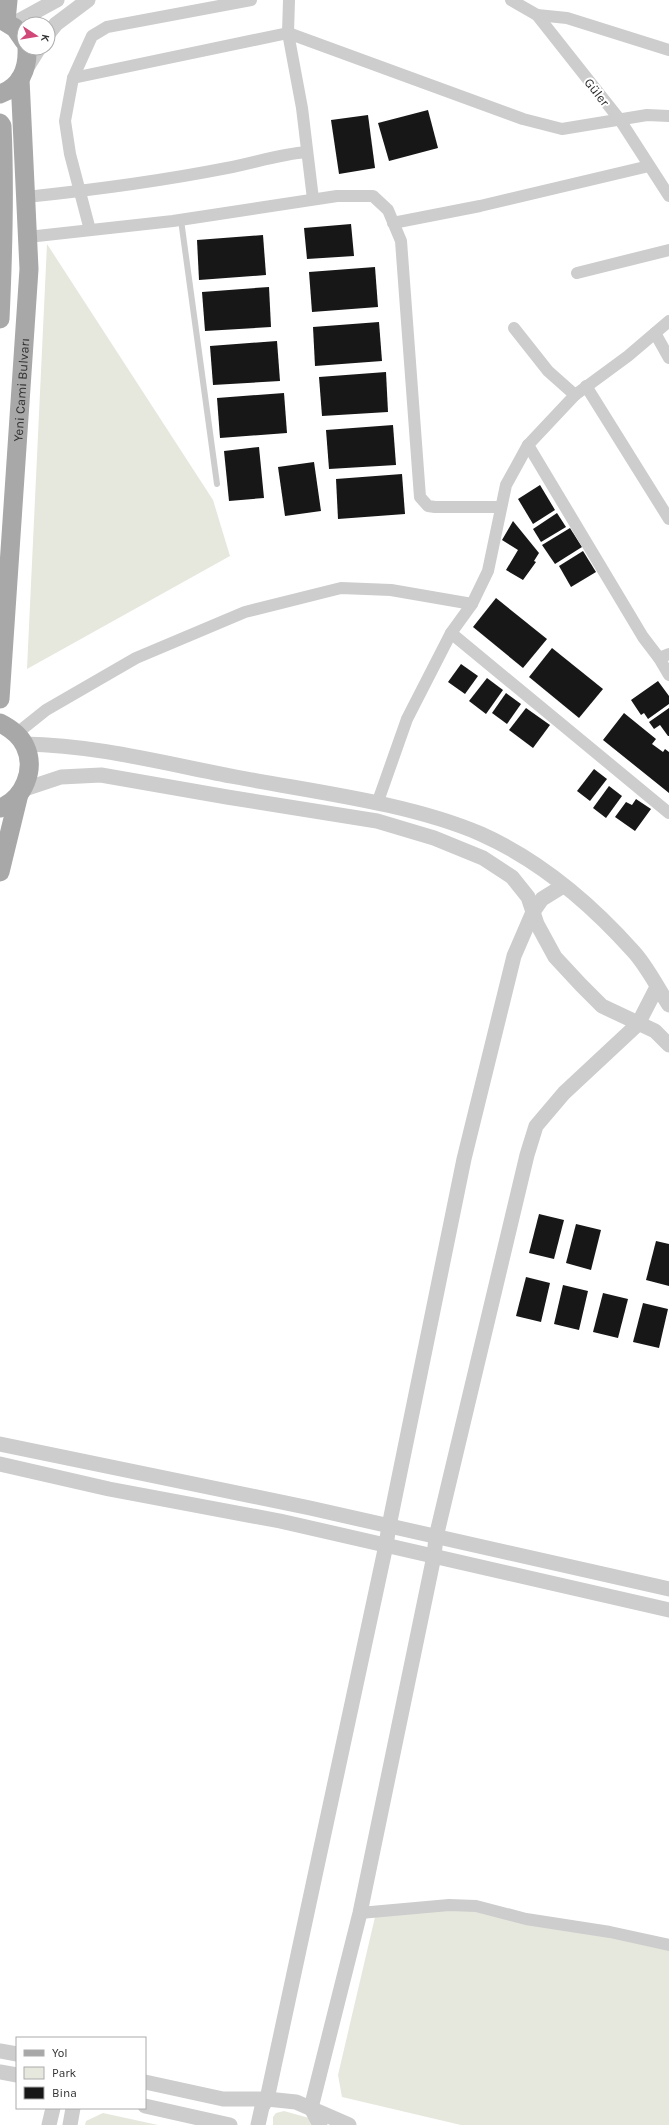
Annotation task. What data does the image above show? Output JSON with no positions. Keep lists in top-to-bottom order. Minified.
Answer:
{"streets":{"main road":["Yeni Cami Bulvarı"],"street":["Güler"]},"legend":["Yol","Park","Bina"],"north":"right"}
